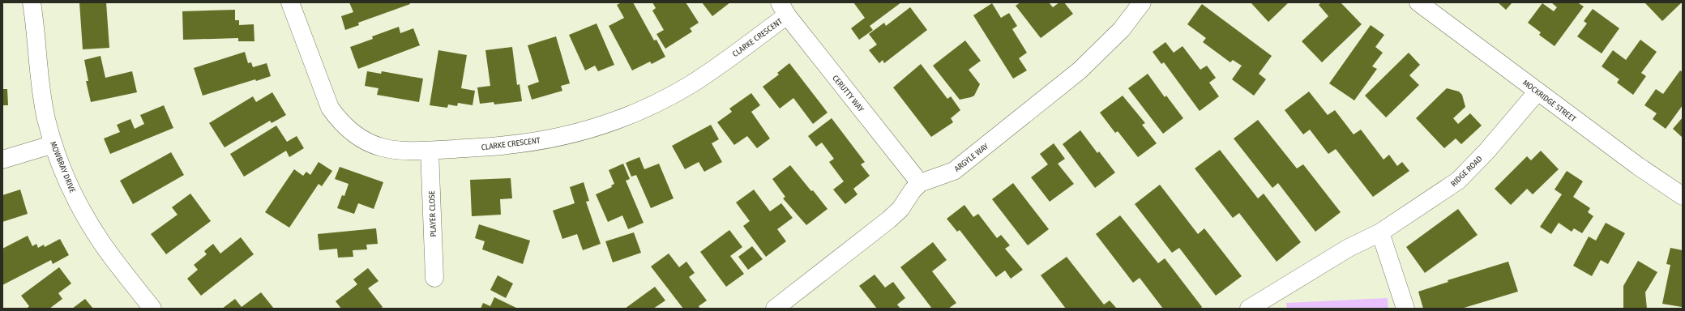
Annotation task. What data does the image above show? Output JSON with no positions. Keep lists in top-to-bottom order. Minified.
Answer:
{"streets":{"street":["CLARKE CRESCENT","CERUTTY WAY","MOCKRIDGE STREET","ARGYLE WAY","MOWBRAY DRIVE","RIDGE ROAD","PLAYER CLOSE"]},"crossings":[["CLARKE CRESCENT","CERUTTY WAY"],["CLARKE CRESCENT","PLAYER CLOSE"],["CERUTTY WAY","ARGYLE WAY"],["MOCKRIDGE STREET","RIDGE ROAD"]]}
